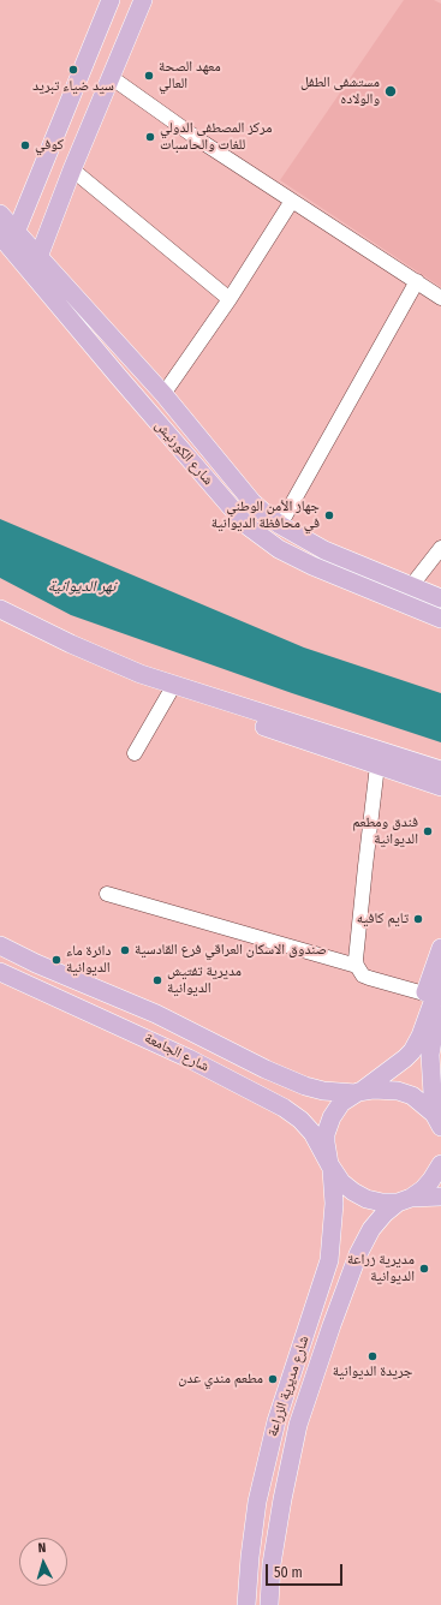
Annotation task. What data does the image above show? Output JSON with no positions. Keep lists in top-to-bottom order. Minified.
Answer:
{"streets":{"main road":["شارع الكورنيش","شارع الجامعة","شارع مديرية الزراعة"]},"crossings":[["شارع الجامعة","شارع مديرية الزراعة"]],"water":["نهر الديوانية"],"places":["سيد ضياء تبريد","معهد الصحة العالي","مستشفى الطفل والولاده","مركز المصطفى الدولي للغات والحاسبات","كوفي","جهاز الأمن الوطني في محافظة الديوانية","فندق ومطعم الديوانية","تايم كافيه","صندوق الاسكان العراقي فرع القادسية","دائرة ماء الديوانية","مديرية تفتيش الديوانية","مديرية زراعة الديوانية","جريدة الديوانية","مطعم مندي عدن"],"scale_bar":"50 m","north":"top"}
